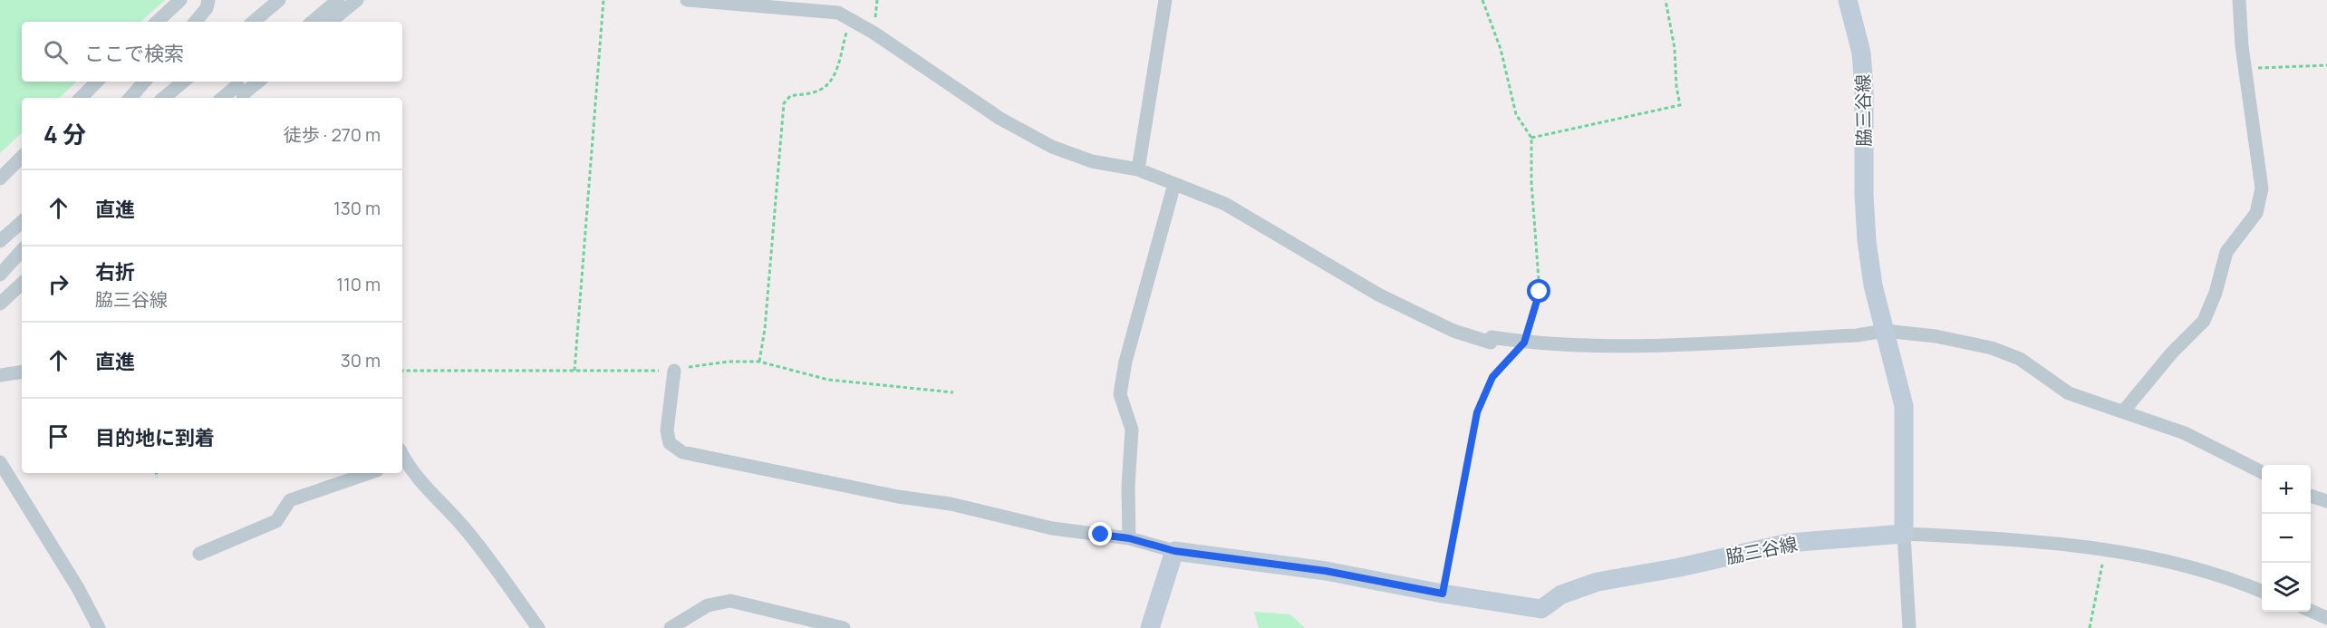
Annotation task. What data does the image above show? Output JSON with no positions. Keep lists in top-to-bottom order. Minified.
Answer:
{"streets":{"main road":["脇三谷線"]},"page":{"search":"ここで検索","heading":["4 分","徒歩 · 270 m"],"list":[["直進","130 m"],["右折","脇三谷線","110 m"],["直進","30 m"],"目的地に到着"],"map_buttons":["+","−"]}}
